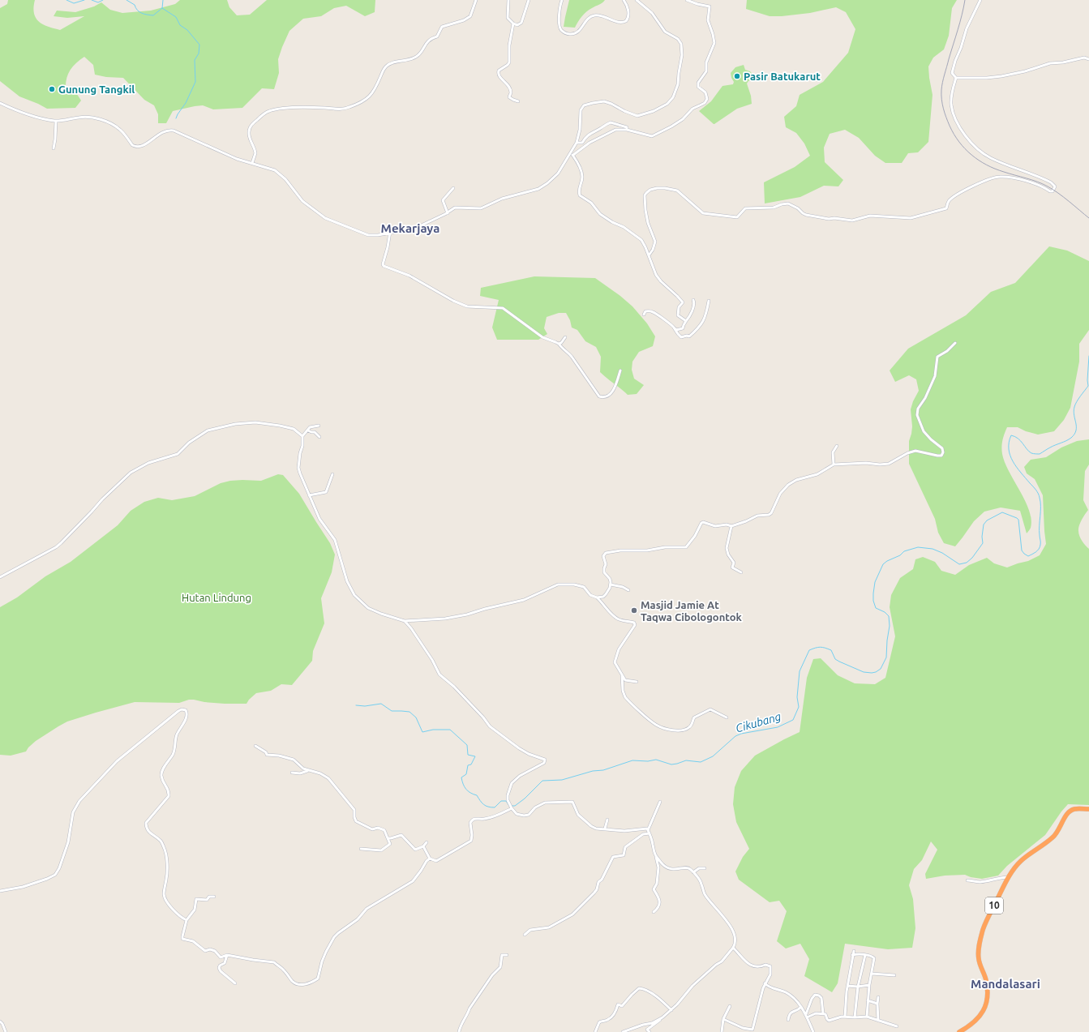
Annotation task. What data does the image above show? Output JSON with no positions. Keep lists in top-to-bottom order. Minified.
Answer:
{"streets":{"highway":["10"]},"districts":["Mekarjaya","Mandalasari"],"water":["Cikubang"],"parks":["Hutan Lindung"],"places":["Pasir Batukarut","Gunung Tangkil","Masjid Jamie At Taqwa Cibologontok"]}
